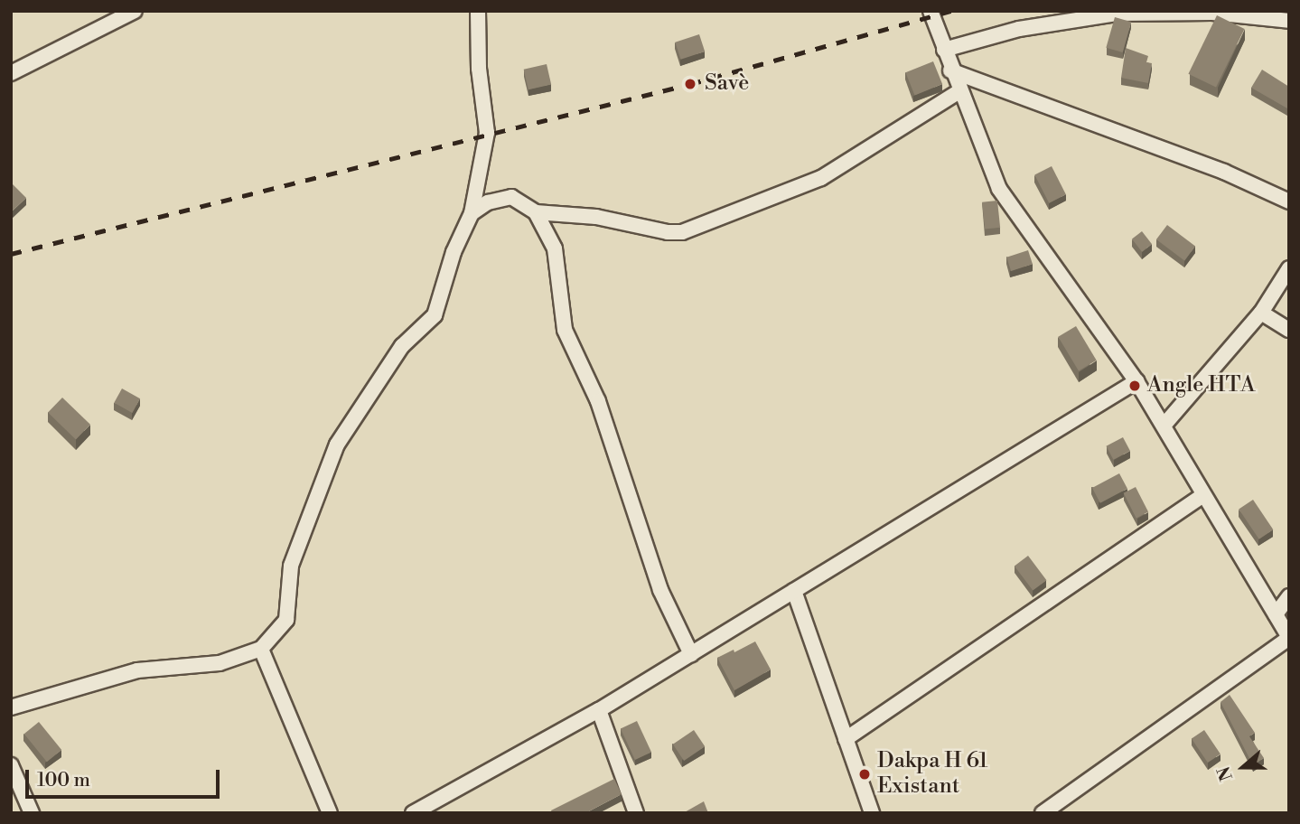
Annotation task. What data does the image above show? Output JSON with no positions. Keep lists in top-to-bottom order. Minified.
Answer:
{"places":["Savè","Angle HTA","Dakpa H 61 Existant"],"scale_bar":"100 m","north":"left"}
